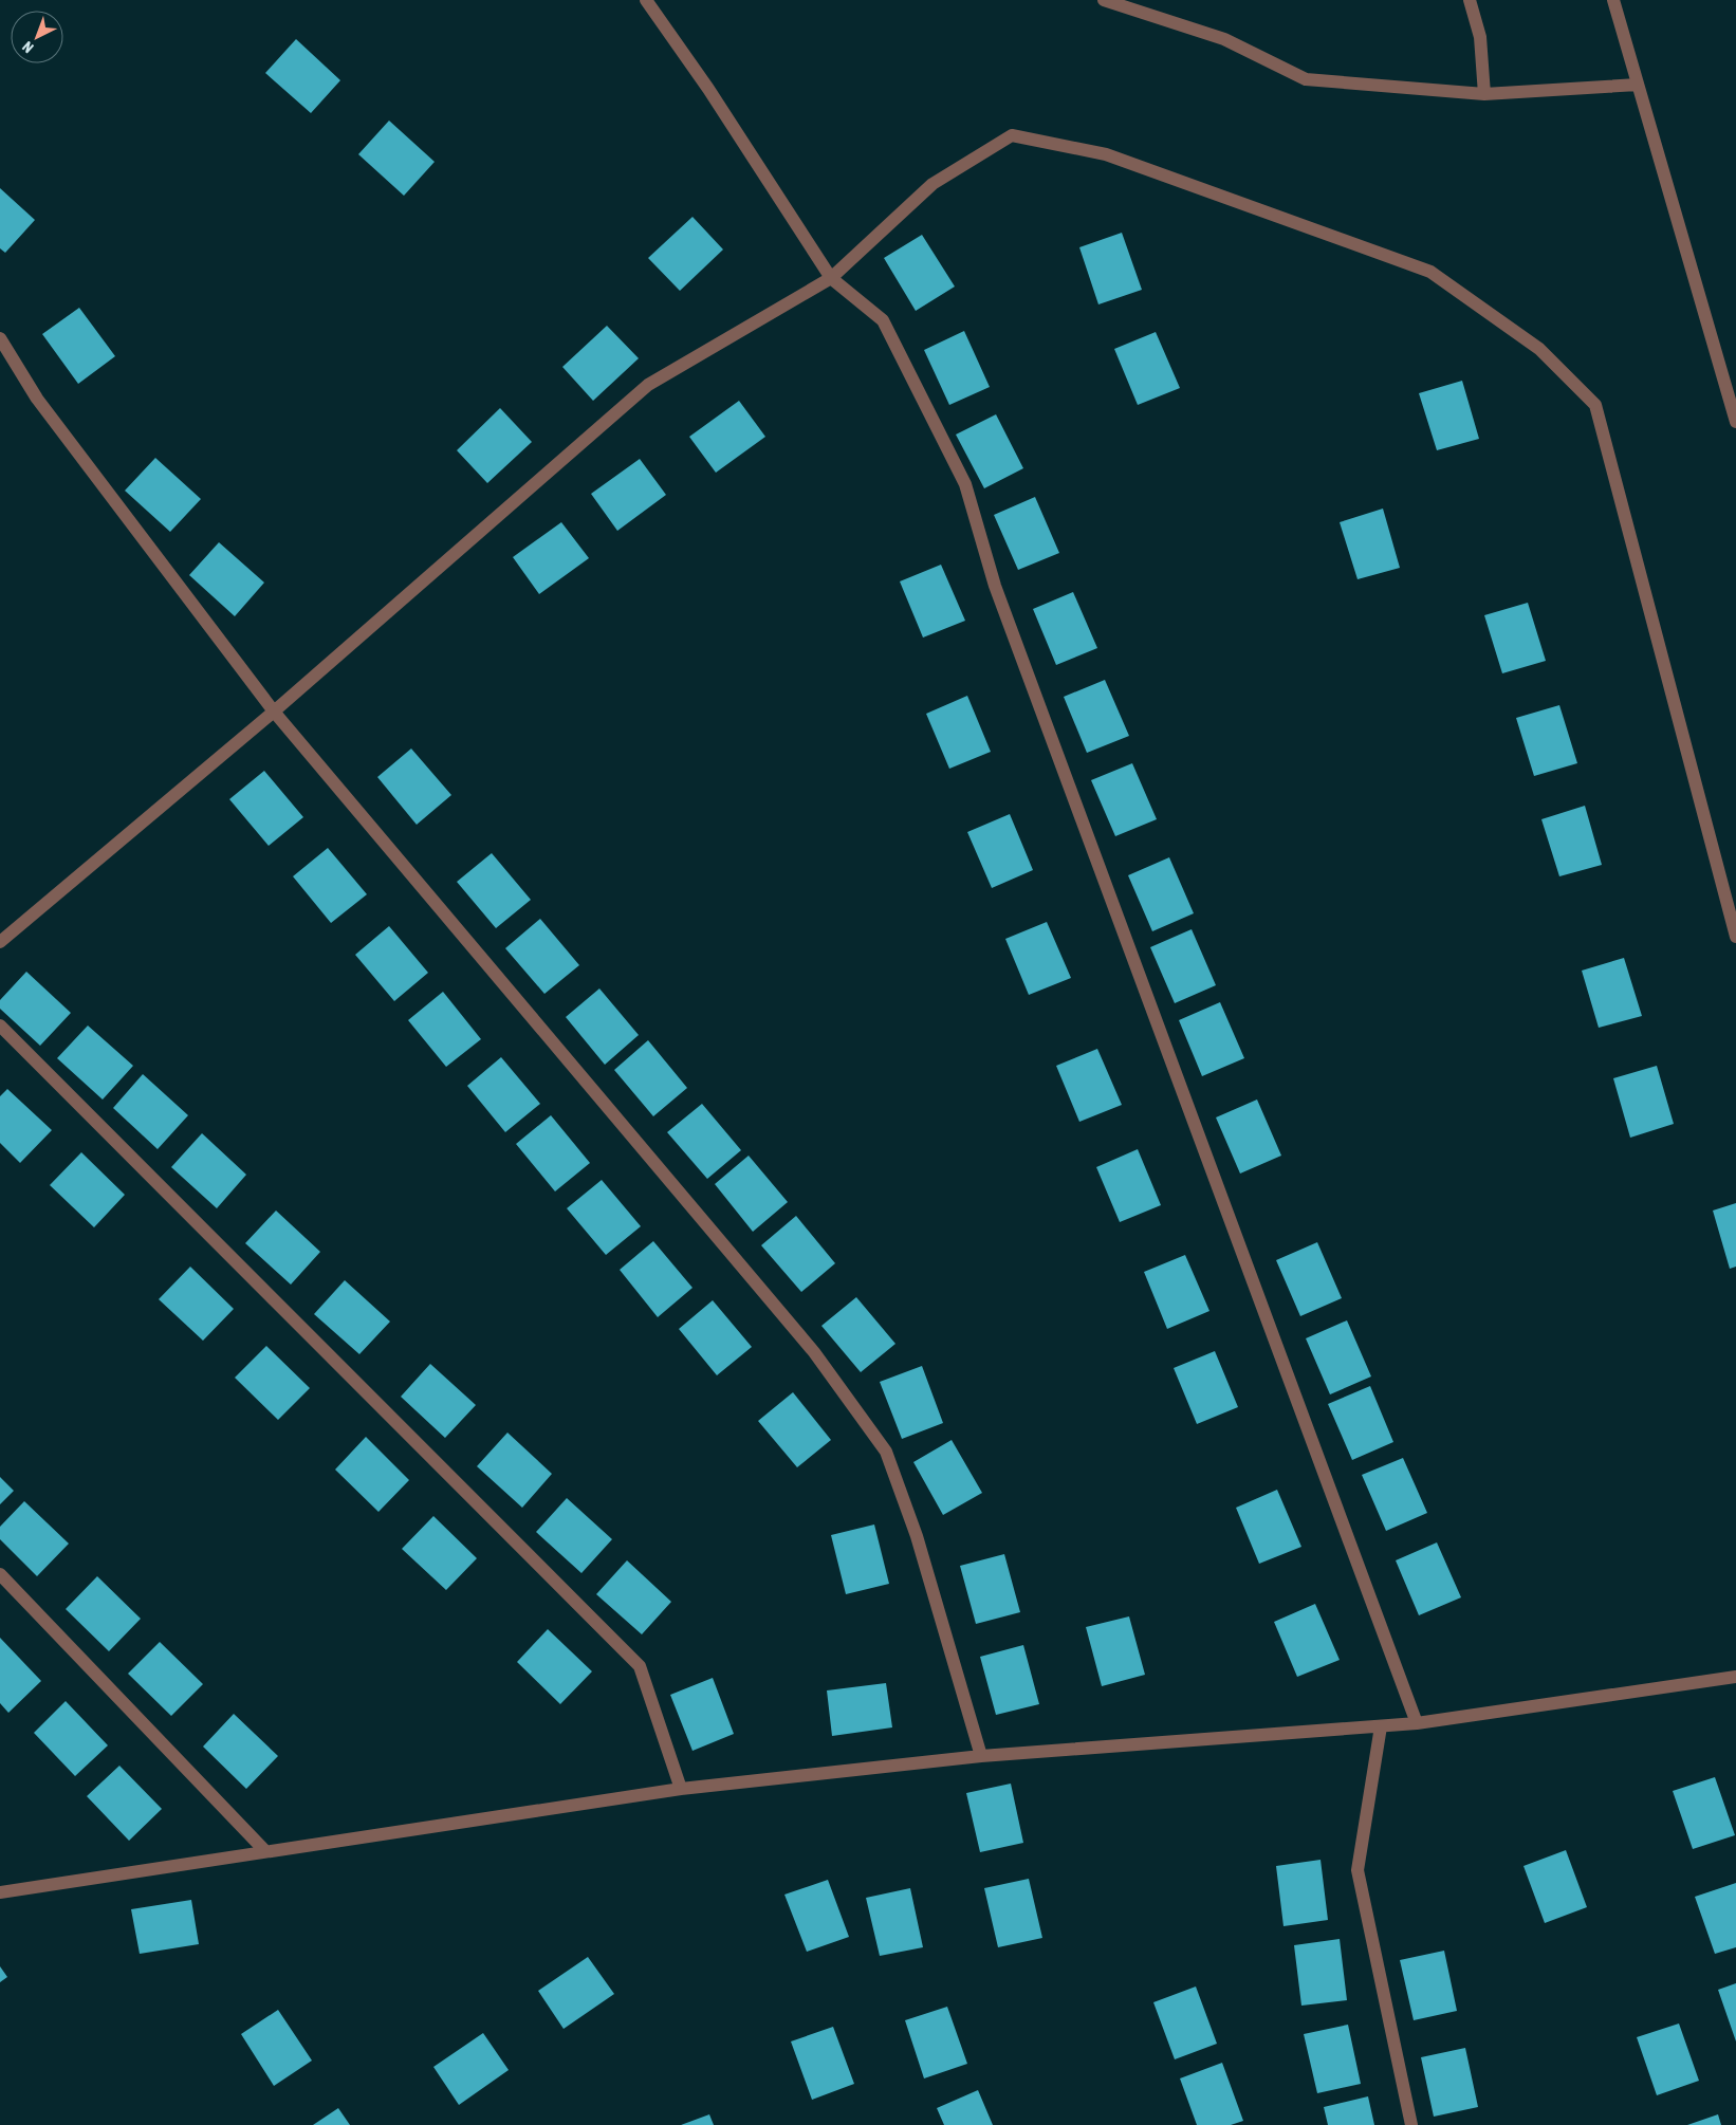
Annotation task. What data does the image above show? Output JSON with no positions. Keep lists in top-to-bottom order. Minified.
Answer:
{"north":"bottom left"}
